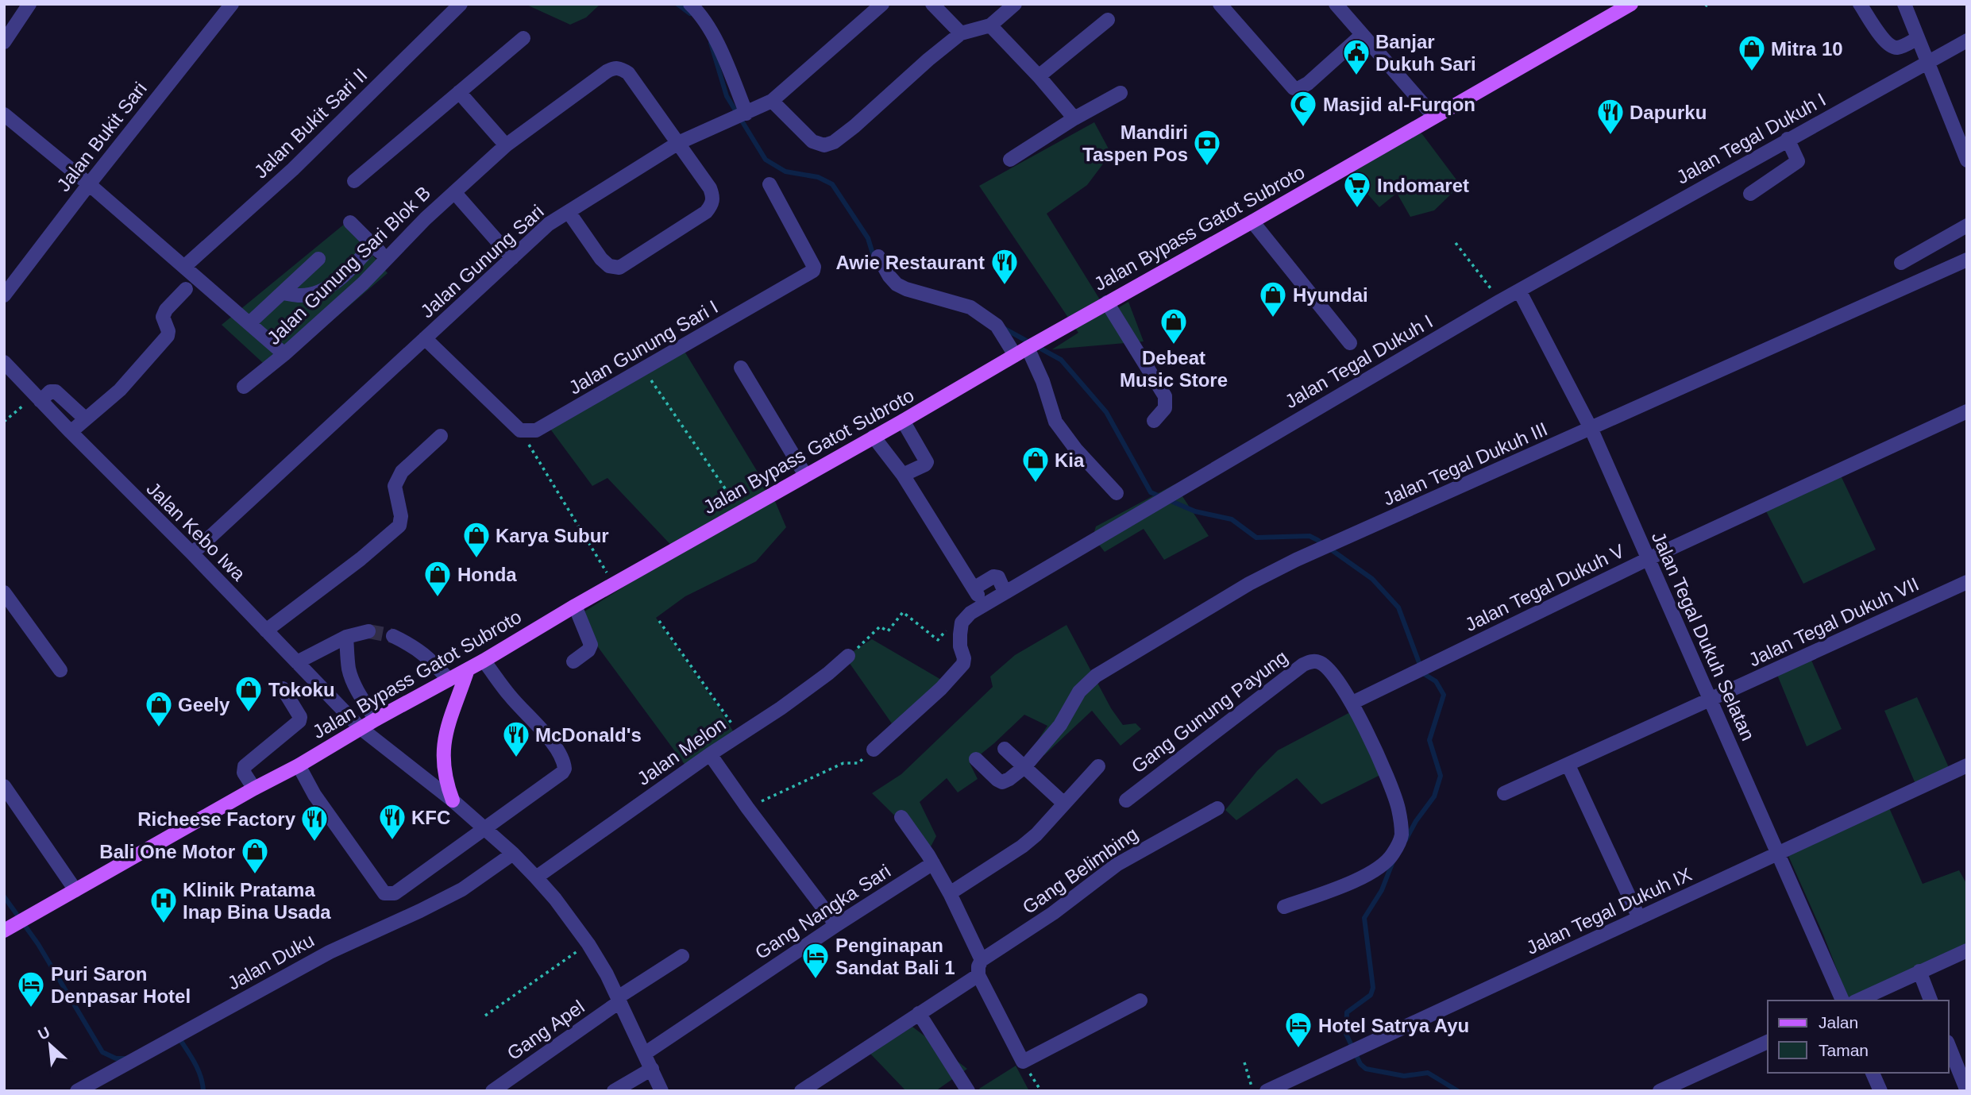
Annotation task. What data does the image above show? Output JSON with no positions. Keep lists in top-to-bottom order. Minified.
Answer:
{"streets":{"main road":["Jalan Bypass Gatot Subroto"],"street":["Jalan Bukit Sari II","Jalan Bukit Sari","Jalan Tegal Dukuh I","Jalan Gunung Sari","Jalan Gunung Sari Blok B","Jalan Gunung Sari I","Jalan Tegal Dukuh III","Jalan Kebo Iwa","Jalan Tegal Dukuh V","Jalan Tegal Dukuh VII","Jalan Tegal Dukuh Selatan","Gang Gunung Payung","Jalan Melon","Gang Belimbing","Jalan Tegal Dukuh IX","Gang Nangka Sari","Jalan Duku","Gang Apel"]},"crossings":[["Jalan Tegal Dukuh I","Jalan Tegal Dukuh Selatan"],["Jalan Bypass Gatot Subroto","Jalan Kebo Iwa"],["Jalan Gunung Sari","Jalan Gunung Sari Blok B"],["Jalan Gunung Sari","Jalan Kebo Iwa"],["Jalan Tegal Dukuh III","Jalan Tegal Dukuh Selatan"],["Jalan Kebo Iwa","Jalan Melon"],["Jalan Kebo Iwa","Gang Nangka Sari"],["Jalan Kebo Iwa","Jalan Duku"],["Jalan Kebo Iwa","Gang Apel"],["Jalan Tegal Dukuh V","Jalan Tegal Dukuh Selatan"],["Jalan Tegal Dukuh V","Gang Gunung Payung"],["Jalan Tegal Dukuh VII","Jalan Tegal Dukuh Selatan"],["Jalan Tegal Dukuh Selatan","Jalan Tegal Dukuh IX"]],"places":{"shop":["Mitra 10","Hyundai","Debeat Music Store","Kia","Karya Subur","Honda","Tokoku","Geely","Bali One Motor"],"public building":["Banjar Dukuh Sari"],"mosque":["Masjid al-Furqon"],"restaurant":["Dapurku","Awie Restaurant","McDonald's","KFC","Richeese Factory"],"bank":["Mandiri Taspen Pos"],"supermarket":["Indomaret"],"hospital":["Klinik Pratama Inap Bina Usada"],"hotel":["Penginapan Sandat Bali 1","Puri Saron Denpasar Hotel","Hotel Satrya Ayu"]},"legend":["Jalan","Taman"],"north":"top left"}
